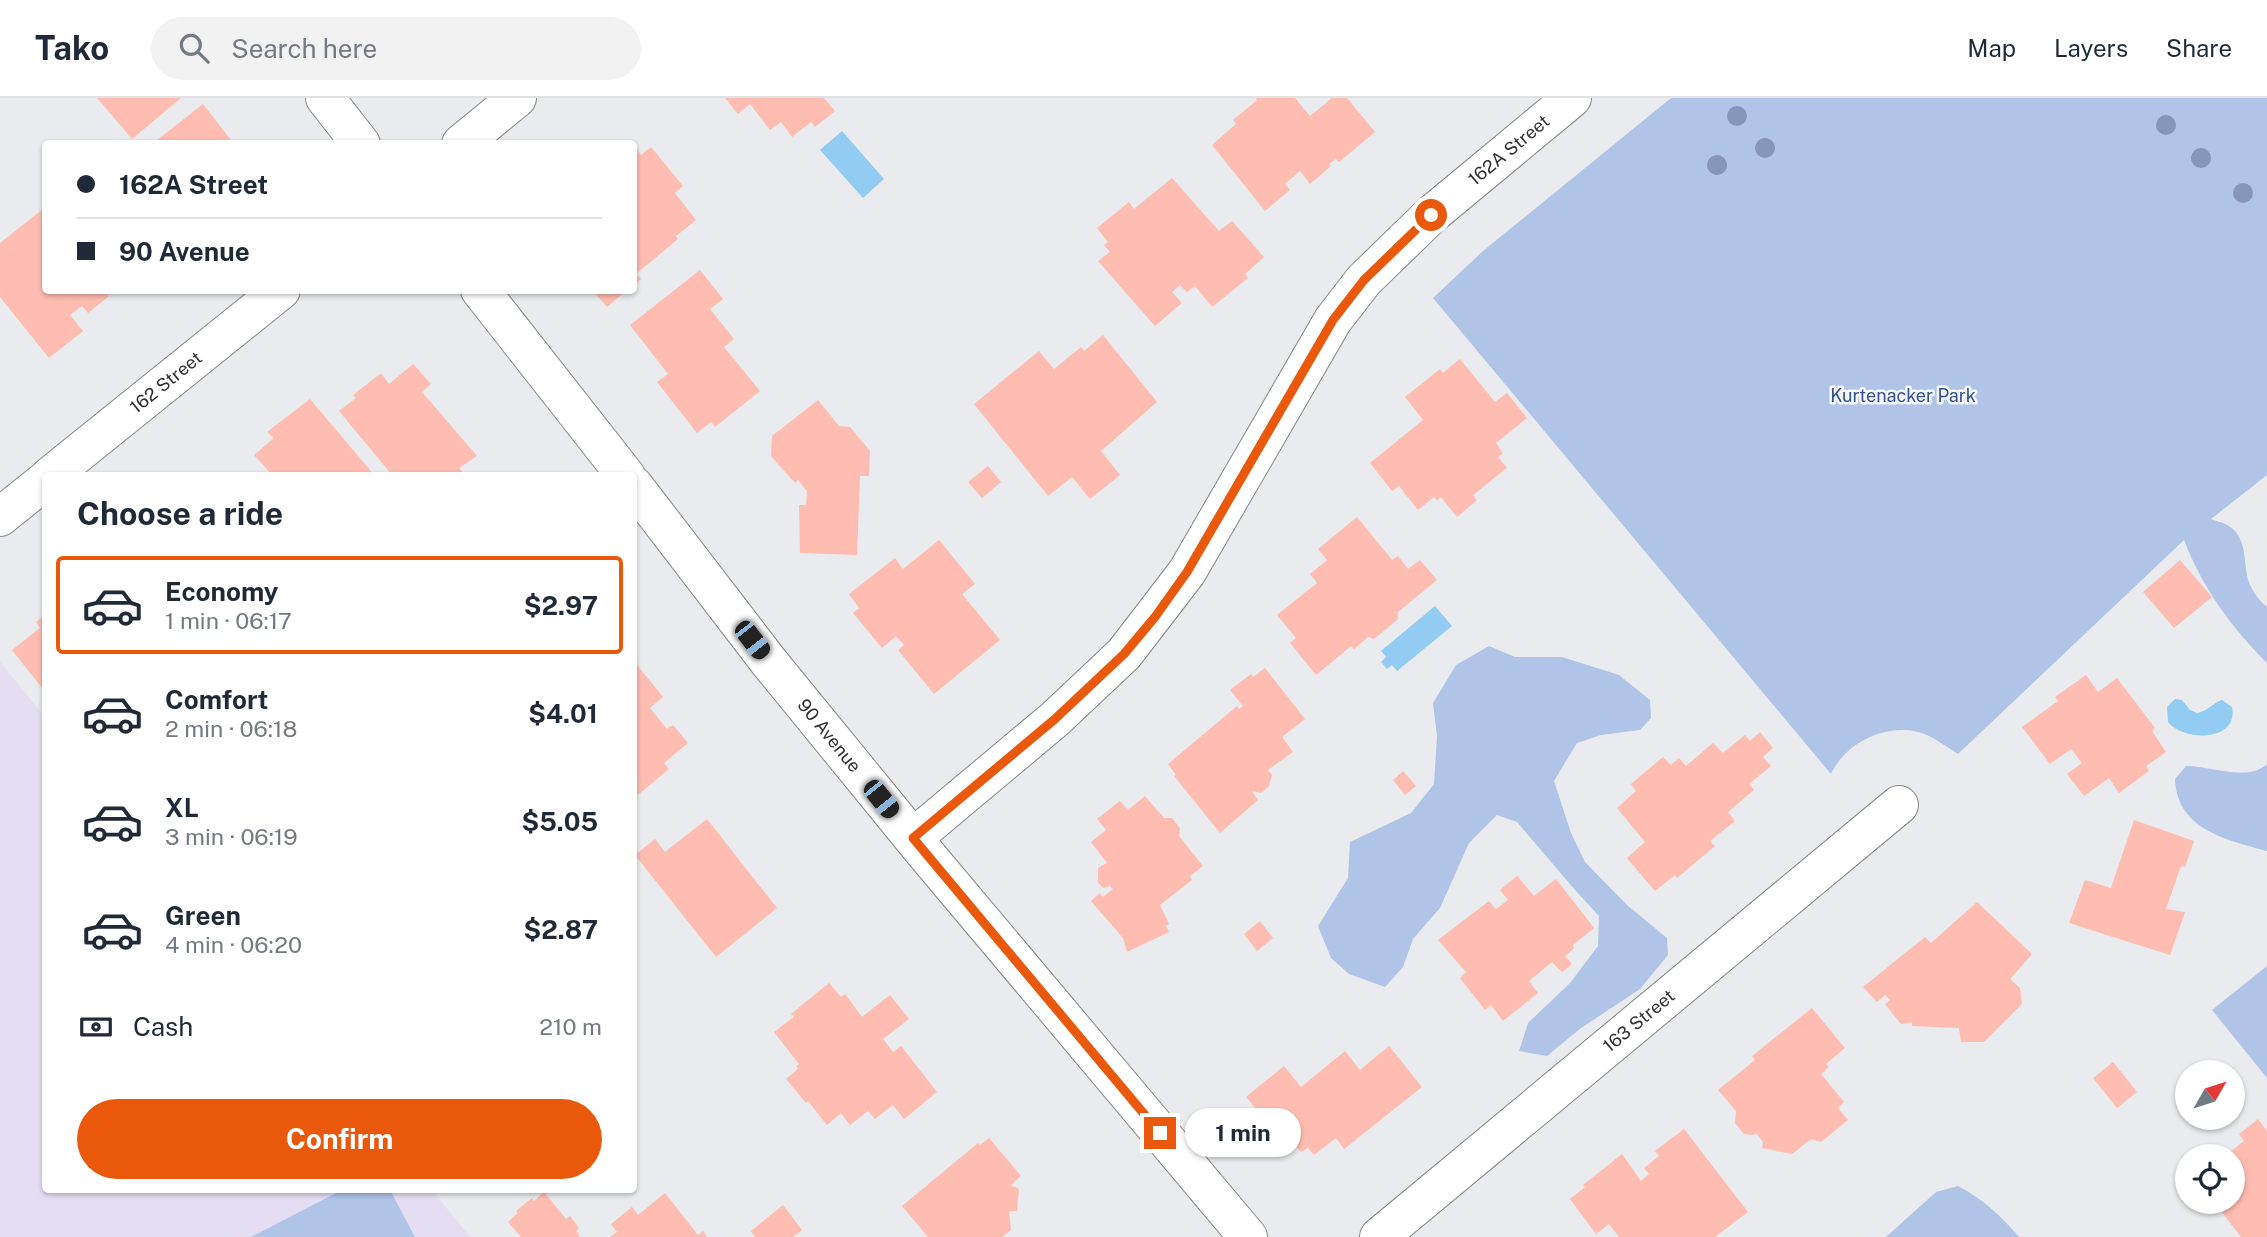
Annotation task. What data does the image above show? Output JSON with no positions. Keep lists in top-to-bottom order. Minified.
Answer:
{"streets":{"street":["162A Street","162 Street","90 Avenue","163 Street"]},"crossings":[["162A Street","90 Avenue"]],"parks":["Kurtenacker Park"],"north":"top right","page":{"header":"Tako","search":"Search here","nav":["Map","Layers","Share"],"banner":["162A Street","90 Avenue"],"heading":"Choose a ride","list":[{"name":"Economy","note":"1 min · 06:17","value":"$2.97"},{"name":"Comfort","note":"2 min · 06:18","value":"$4.01"},{"name":"XL","note":"3 min · 06:19","value":"$5.05"},{"name":"Green","note":"4 min · 06:20","value":"$2.87"}],"pay":["Cash","210 m"],"buttons":"Confirm","bubble":"1 min"}}
